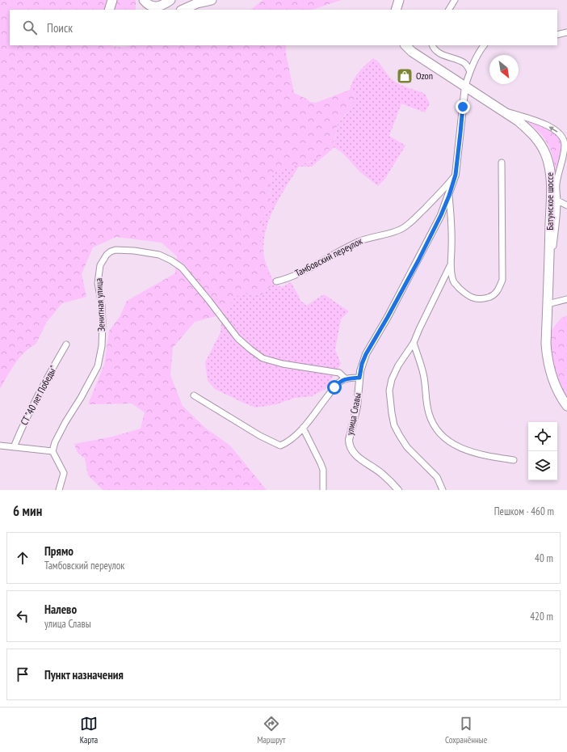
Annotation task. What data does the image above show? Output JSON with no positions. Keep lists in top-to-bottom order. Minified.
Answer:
{"streets":{"highway":["Батумское шоссе"],"street":["Тамбовский переулок","Зенитная улица","СТ \"40 лет Победы\"","улица Славы"]},"crossings":[["Батумское шоссе","улица Славы"],["Тамбовский переулок","улица Славы"]],"places":{"shop":["Ozon"]},"north":"bottom right","page":{"search":"Поиск","heading":["6 мин","Пешком · 460 m"],"list":[["Прямо","Тамбовский переулок","40 m"],["Налево","улица Славы","420 m"],"Пункт назначения"],"nav":["Карта","Маршрут","Сохранённые"]}}
